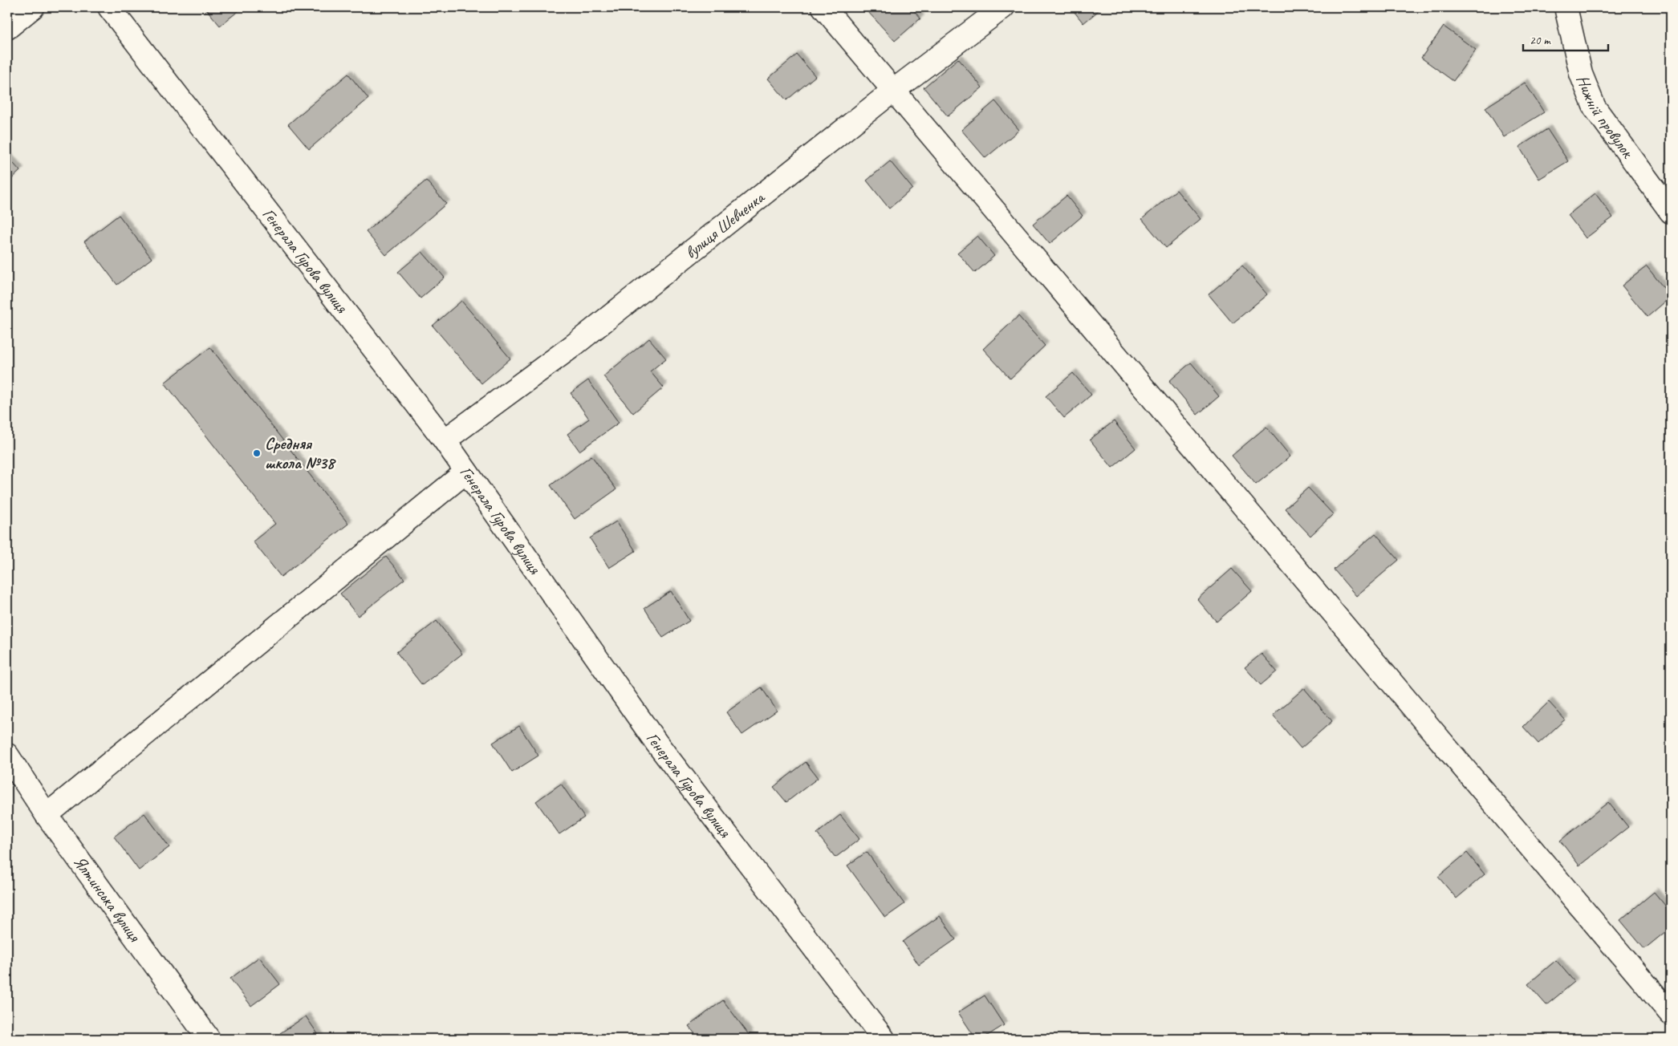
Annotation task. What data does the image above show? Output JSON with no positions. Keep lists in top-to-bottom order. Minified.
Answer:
{"streets":{"street":["Нижній провулок","вулиця Шевченка","Генерала Гурова вулиця","Ялтинська вулиця"]},"crossings":[["вулиця Шевченка","Генерала Гурова вулиця"]],"places":["Средняя школа №38"],"scale_bar":"20 m"}
